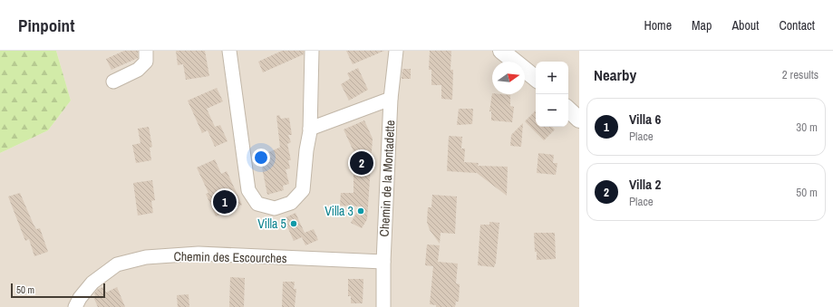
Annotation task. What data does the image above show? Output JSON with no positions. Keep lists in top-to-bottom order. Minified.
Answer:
{"streets":{"street":["Chemin de la Montadette","Chemin des Escourches"]},"crossings":[["Chemin de la Montadette","Chemin des Escourches"]],"places":["Villa 3","Villa 5"],"scale_bar":"50 m","north":"right","page":{"header":"Pinpoint","nav":["Home","Map","About","Contact"],"heading":["Nearby","2 results"],"map_buttons":["+","−"],"list":[{"mark":"1","name":"Villa 6","note":"Place","value":"30 m"},{"mark":"2","name":"Villa 2","note":"Place","value":"50 m"}],"pins":["2","1"],"scale":"50 m"}}
